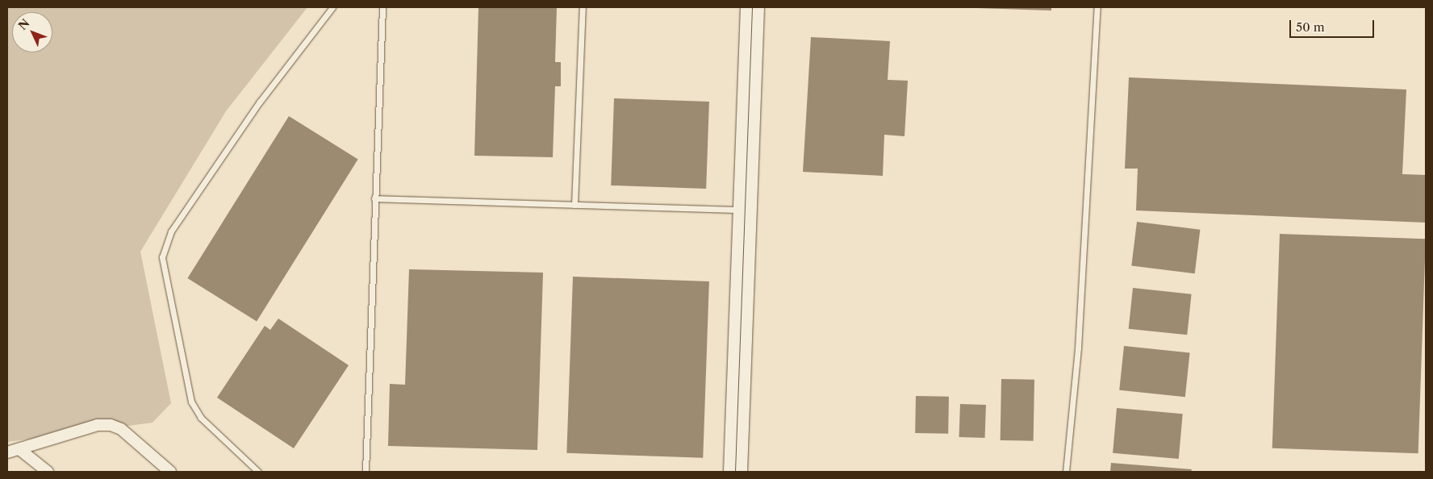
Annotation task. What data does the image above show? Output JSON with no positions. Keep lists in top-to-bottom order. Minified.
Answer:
{"scale_bar":"50 m","north":"top left"}
